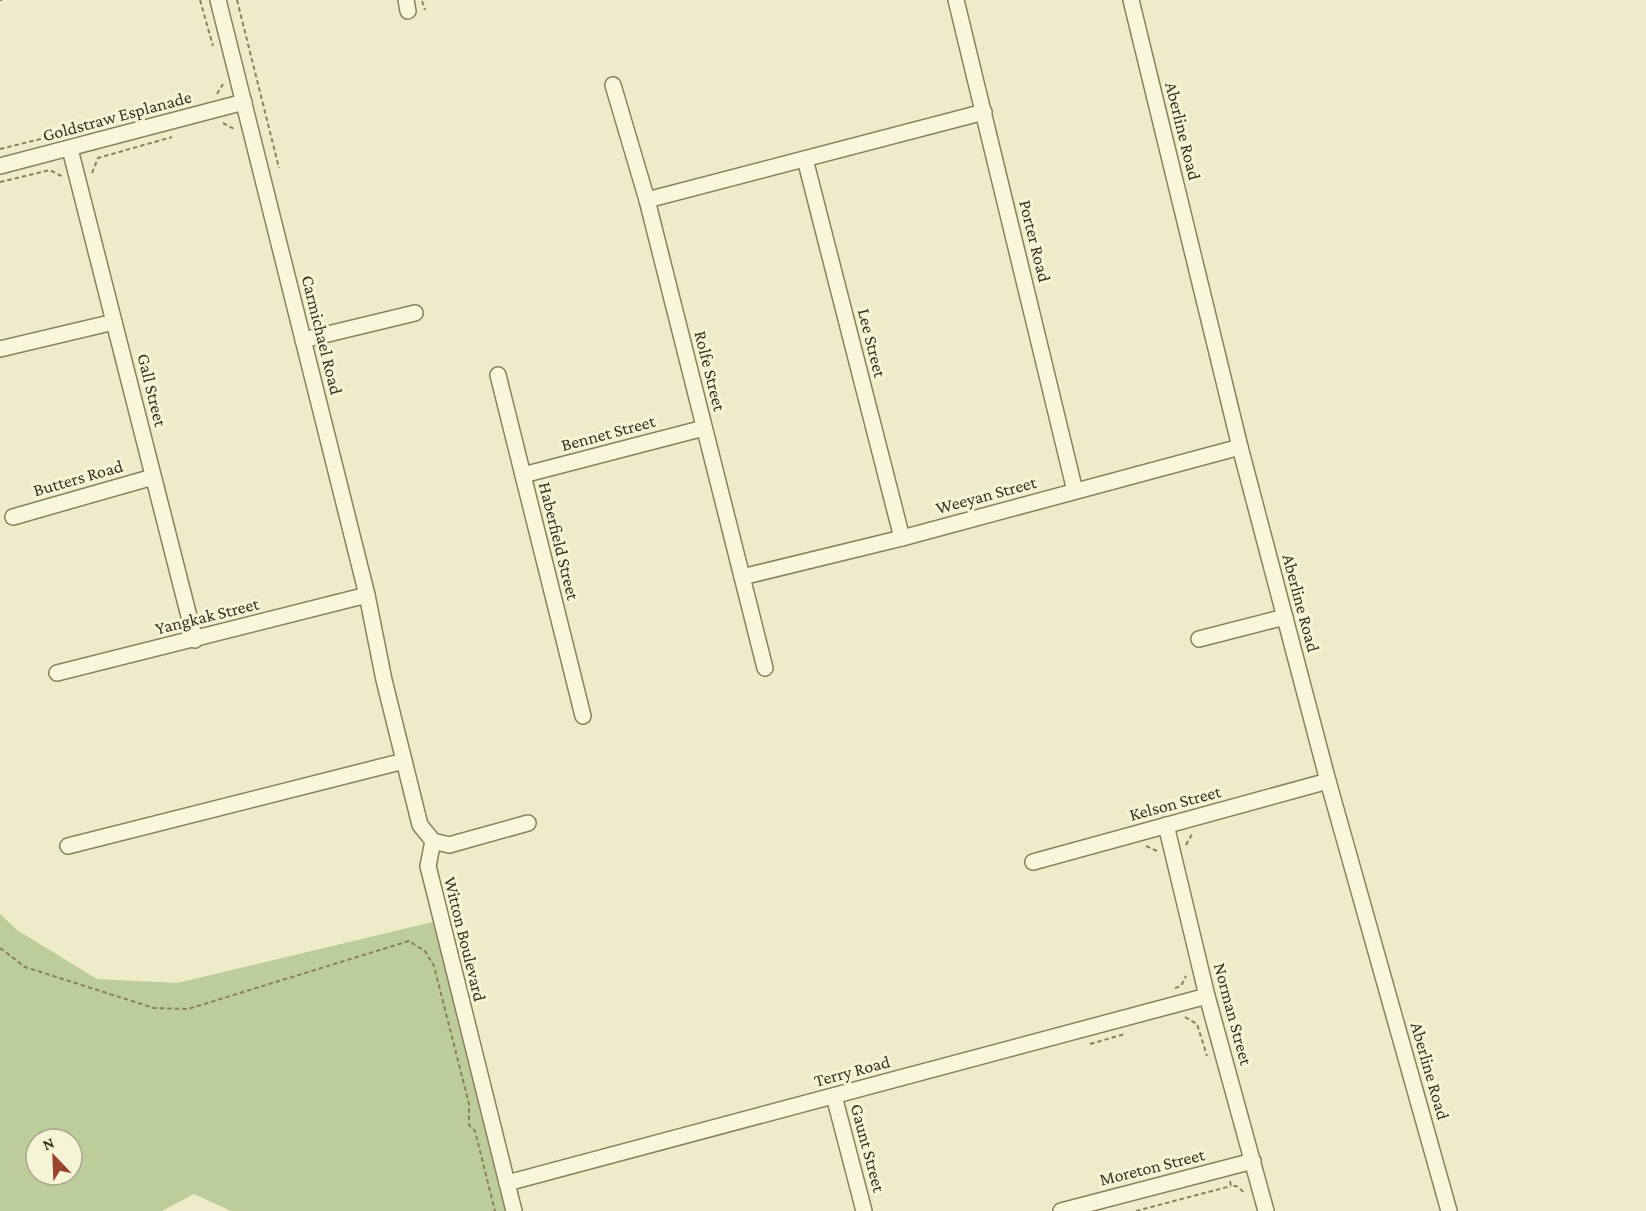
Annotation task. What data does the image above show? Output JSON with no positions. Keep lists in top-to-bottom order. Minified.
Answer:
{"streets":{"street":["Goldstraw Esplanade","Aberline Road","Porter Road","Carmichael Road","Lee Street","Rolfe Street","Gall Street","Bennet Street","Butters Road","Weeyan Street","Haberfield Street","Yangkak Street","Kelson Street","Witton Boulevard","Norman Street","Terry Road","Gaunt Street","Moreton Street"]},"crossings":[["Goldstraw Esplanade","Carmichael Road"],["Goldstraw Esplanade","Gall Street"],["Aberline Road","Weeyan Street"],["Aberline Road","Kelson Street"],["Porter Road","Weeyan Street"],["Carmichael Road","Yangkak Street"],["Lee Street","Weeyan Street"],["Rolfe Street","Bennet Street"],["Rolfe Street","Weeyan Street"],["Gall Street","Butters Road"],["Gall Street","Yangkak Street"],["Bennet Street","Haberfield Street"],["Kelson Street","Norman Street"],["Witton Boulevard","Terry Road"],["Norman Street","Terry Road"],["Norman Street","Moreton Street"],["Terry Road","Gaunt Street"]],"north":"top left"}
